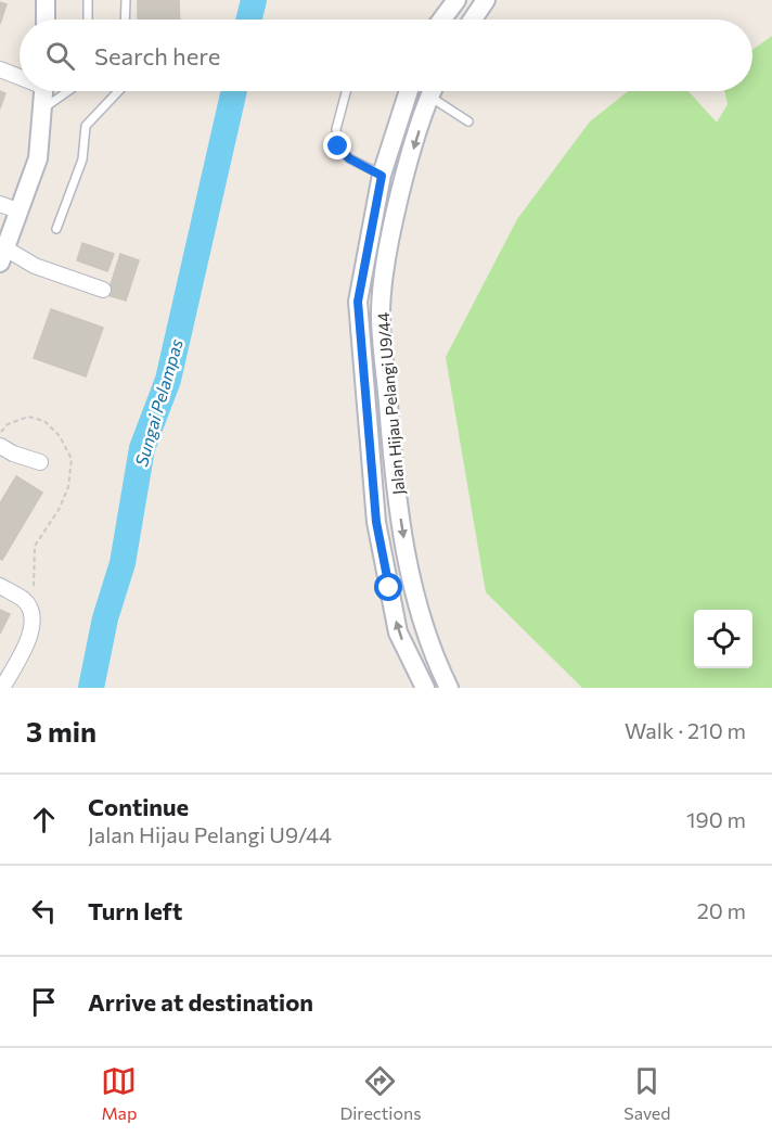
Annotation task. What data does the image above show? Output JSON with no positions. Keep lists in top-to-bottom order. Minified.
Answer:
{"streets":{"street":["Jalan Hijau Pelangi U9/44"]},"water":["Sungai Pelampas"],"page":{"search":"Search here","heading":["3 min","Walk · 210 m"],"list":[["Continue","Jalan Hijau Pelangi U9/44","190 m"],["Turn left","20 m"],"Arrive at destination"],"nav":["Map","Directions","Saved"]}}
